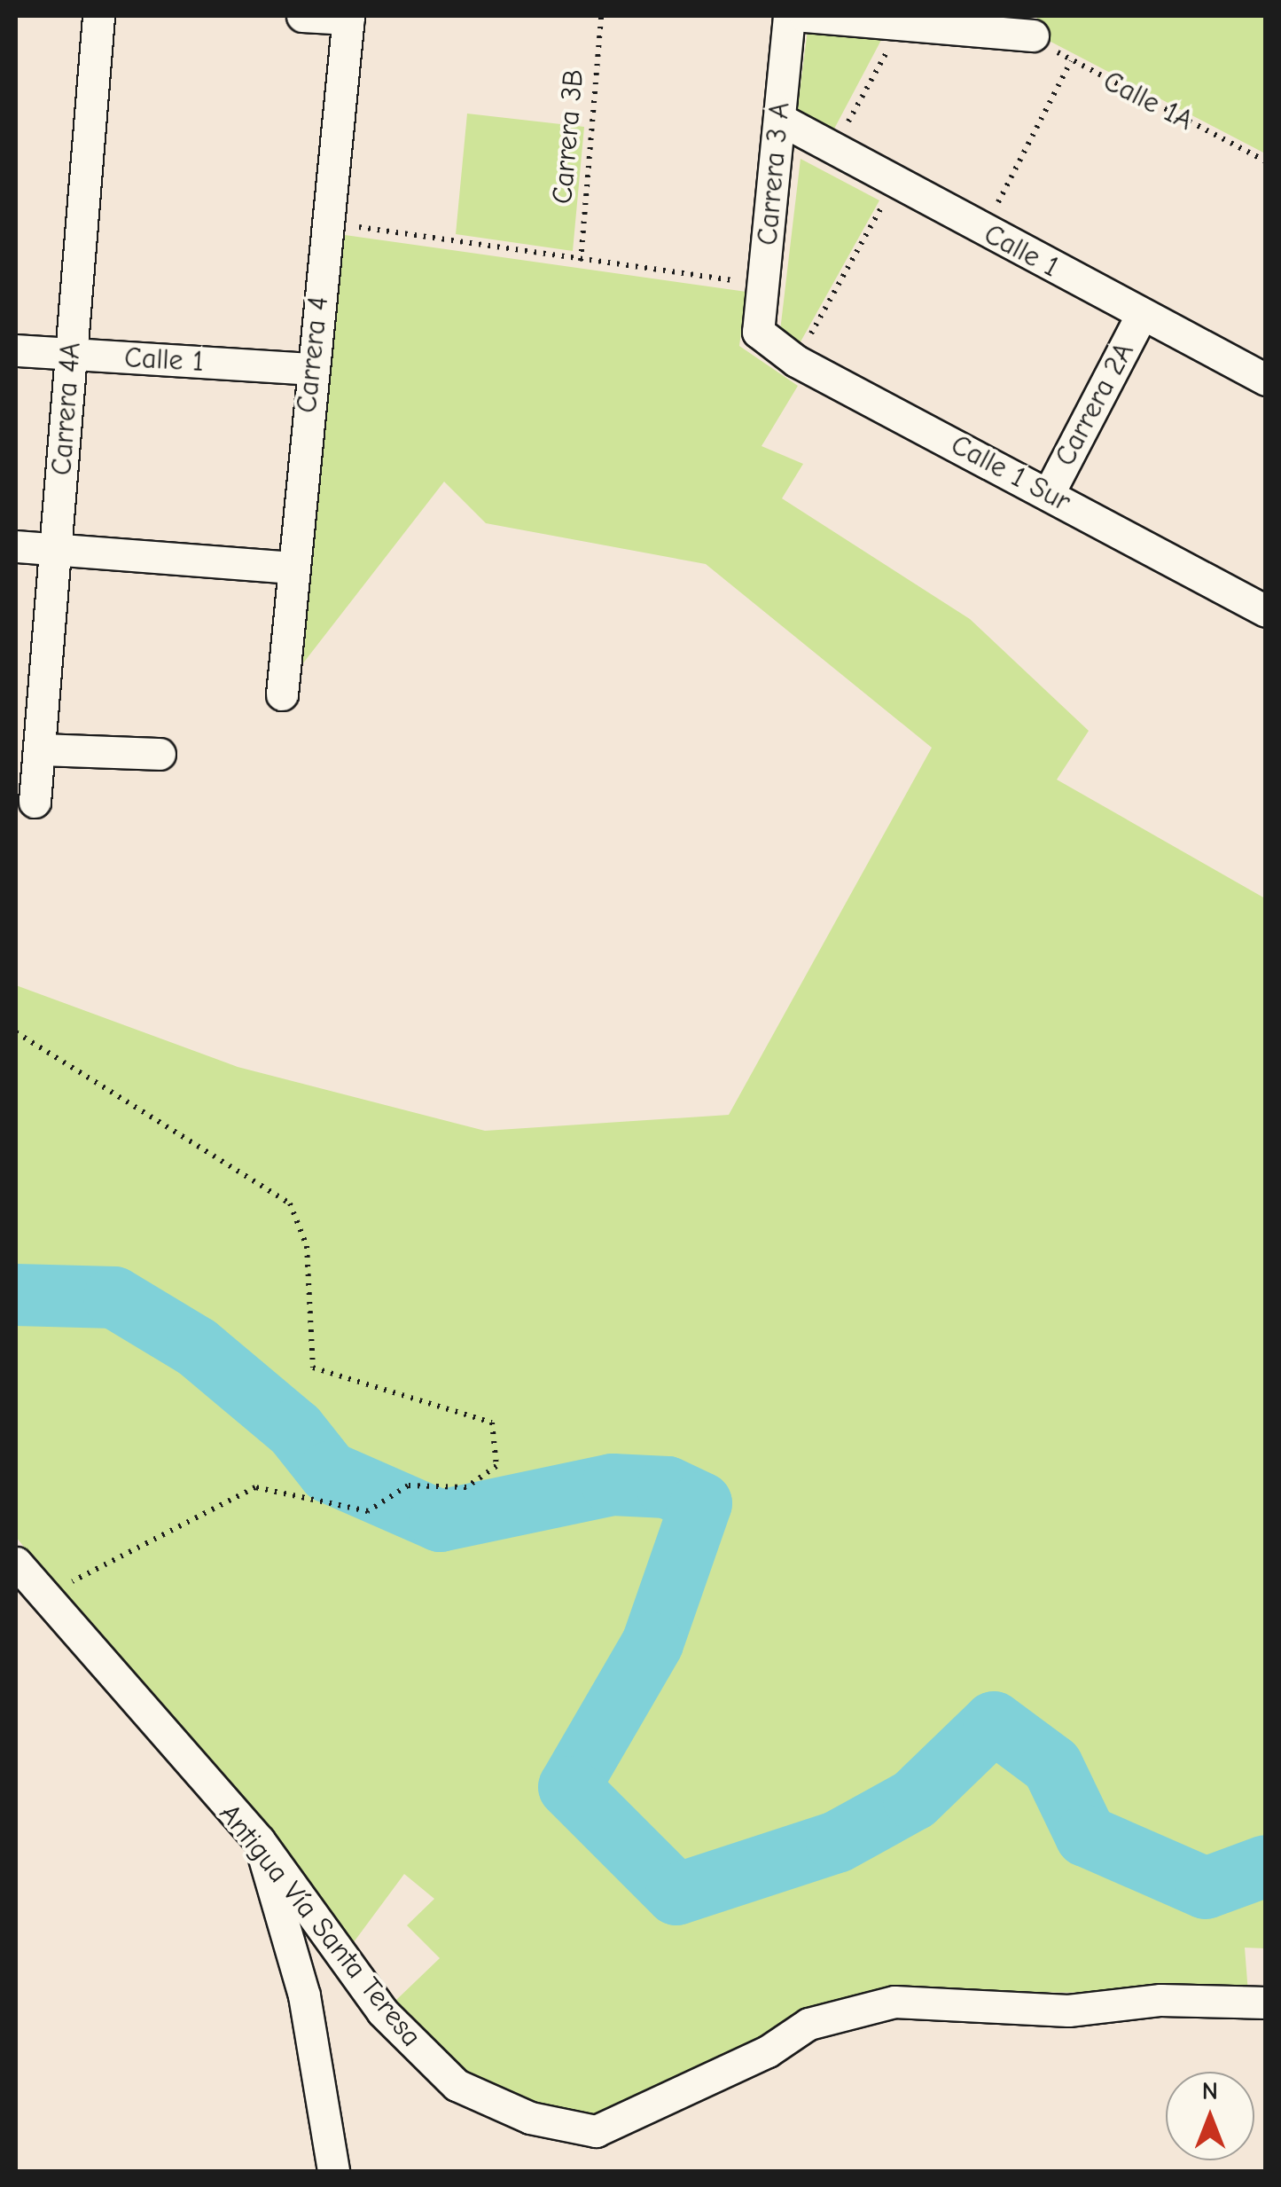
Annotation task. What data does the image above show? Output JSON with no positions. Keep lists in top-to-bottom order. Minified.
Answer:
{"streets":{"street":["Carrera 3 A","Calle 1","Carrera 4","Carrera 2A","Carrera 4A","Calle 1 Sur","Antigua Vía Santa Teresa"],"path":["Calle 1A","Carrera 3B"]},"crossings":[["Carrera 3 A","Calle 1"],["Carrera 3 A","Calle 1 Sur"],["Calle 1","Carrera 4"],["Calle 1","Carrera 2A"],["Calle 1","Carrera 4A"],["Carrera 2A","Calle 1 Sur"]],"north":"top"}
